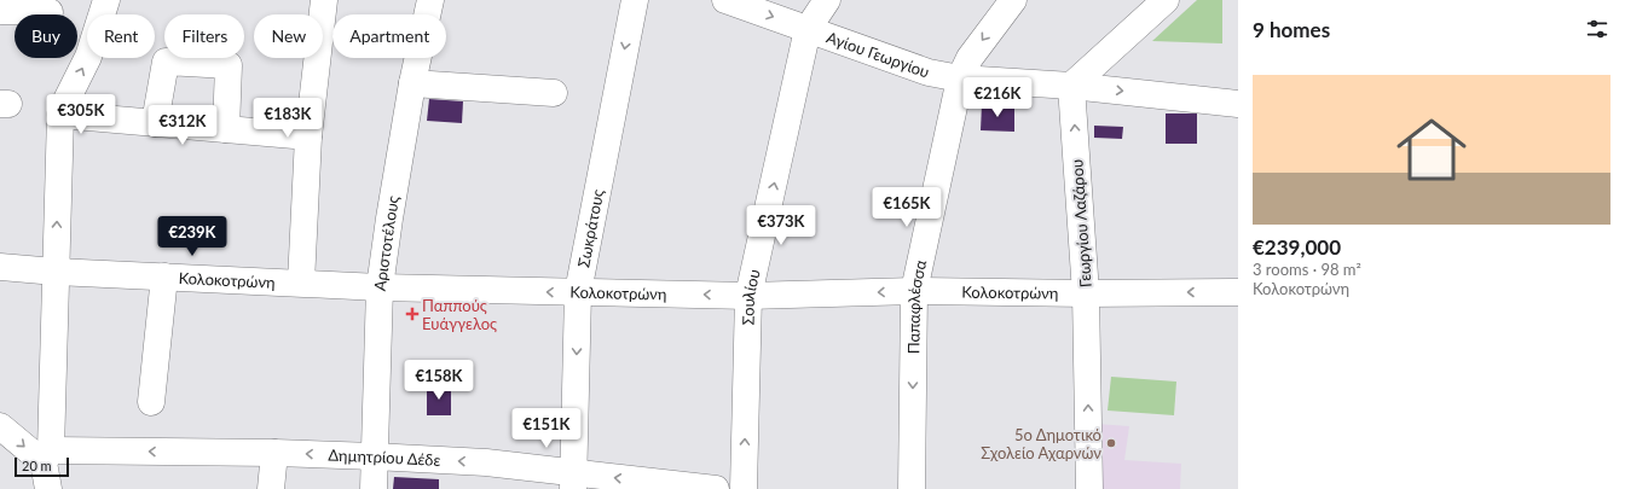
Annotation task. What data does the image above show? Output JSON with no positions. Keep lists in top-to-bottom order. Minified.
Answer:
{"streets":{"street":["Αγίου Γεωργίου","Γεωργίου Λαζάρου","Σωκράτους","Αριστοτέλους","Κολοκοτρώνη","Σουλίου","Παπαφλέσσα","Δημητρίου Δέδε"]},"crossings":[["Αγίου Γεωργίου","Γεωργίου Λαζάρου"],["Αγίου Γεωργίου","Σουλίου"],["Αγίου Γεωργίου","Παπαφλέσσα"],["Γεωργίου Λαζάρου","Κολοκοτρώνη"],["Σωκράτους","Κολοκοτρώνη"],["Σωκράτους","Δημητρίου Δέδε"],["Αριστοτέλους","Κολοκοτρώνη"],["Αριστοτέλους","Δημητρίου Δέδε"],["Κολοκοτρώνη","Σουλίου"],["Κολοκοτρώνη","Παπαφλέσσα"]],"one_way":["Αγίου Γεωργίου","Γεωργίου Λαζάρου","Σωκράτους","Κολοκοτρώνη","Σουλίου","Παπαφλέσσα","Δημητρίου Δέδε"],"places":{"health":["Παππούς Ευάγγελος"],"other":["5ο Δημοτικό Σχολείο Αχαρνών"]},"scale_bar":"20 m","page":{"heading":"9 homes","chip":["Buy","Rent","Filters","New","Apartment"],"list":[{"name":"€239,000","note":"3 rooms · 98 m² · Κολοκοτρώνη"}],"price":["€216K","€305K","€183K","€312K","€165K","€373K","€239K","€158K","€151K"],"scale":"20 m"}}
